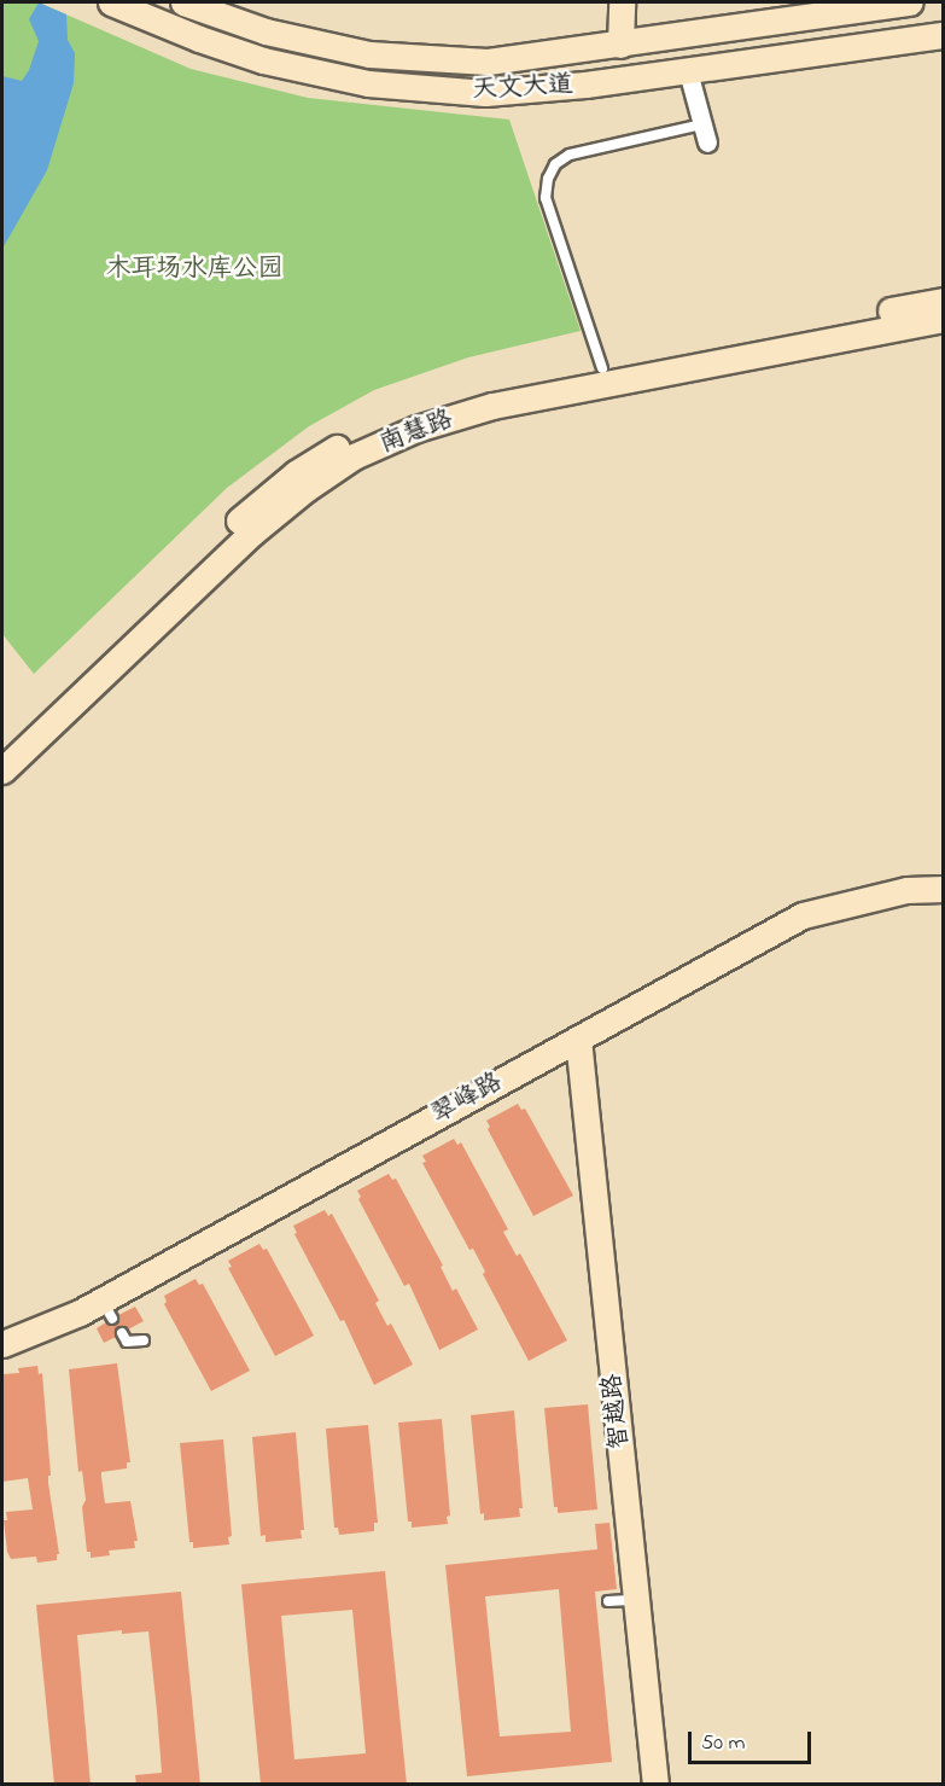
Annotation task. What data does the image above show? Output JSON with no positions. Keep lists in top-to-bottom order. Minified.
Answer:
{"streets":{"main road":["天文大道","南慧路","翠峰路","智越路"]},"crossings":[["翠峰路","智越路"]],"parks":["木耳场水库公园"],"scale_bar":"50 m"}
